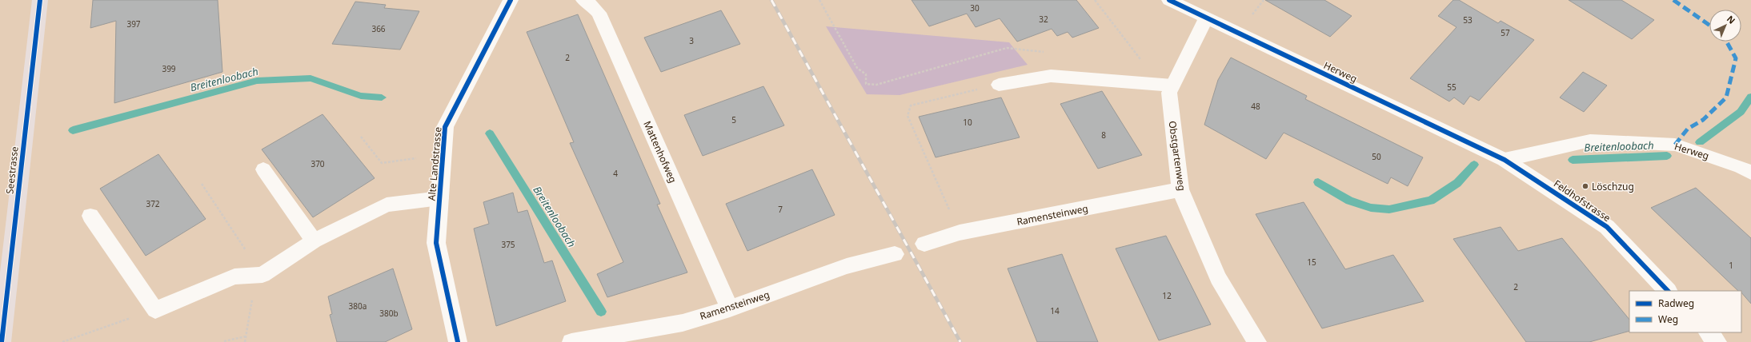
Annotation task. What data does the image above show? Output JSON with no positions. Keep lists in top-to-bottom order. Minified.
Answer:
{"streets":{"main road":["Seestrasse"],"street":["Herweg","Mattenhofweg","Obstgartenweg","Alte Landstrasse","Feldhofstrasse","Ramensteinweg"]},"crossings":[["Herweg","Obstgartenweg"],["Herweg","Feldhofstrasse"],["Mattenhofweg","Ramensteinweg"],["Obstgartenweg","Ramensteinweg"]],"water":["Breitenloobach"],"places":["Löschzug"],"house_numbers":["30","32","53","397","366","57","3","2","399","55","48","5","10","8","50","370","4","372","7","375","15","1","2","12","380a","14","380b"],"legend":["Radweg","Weg"],"north":"top right"}
